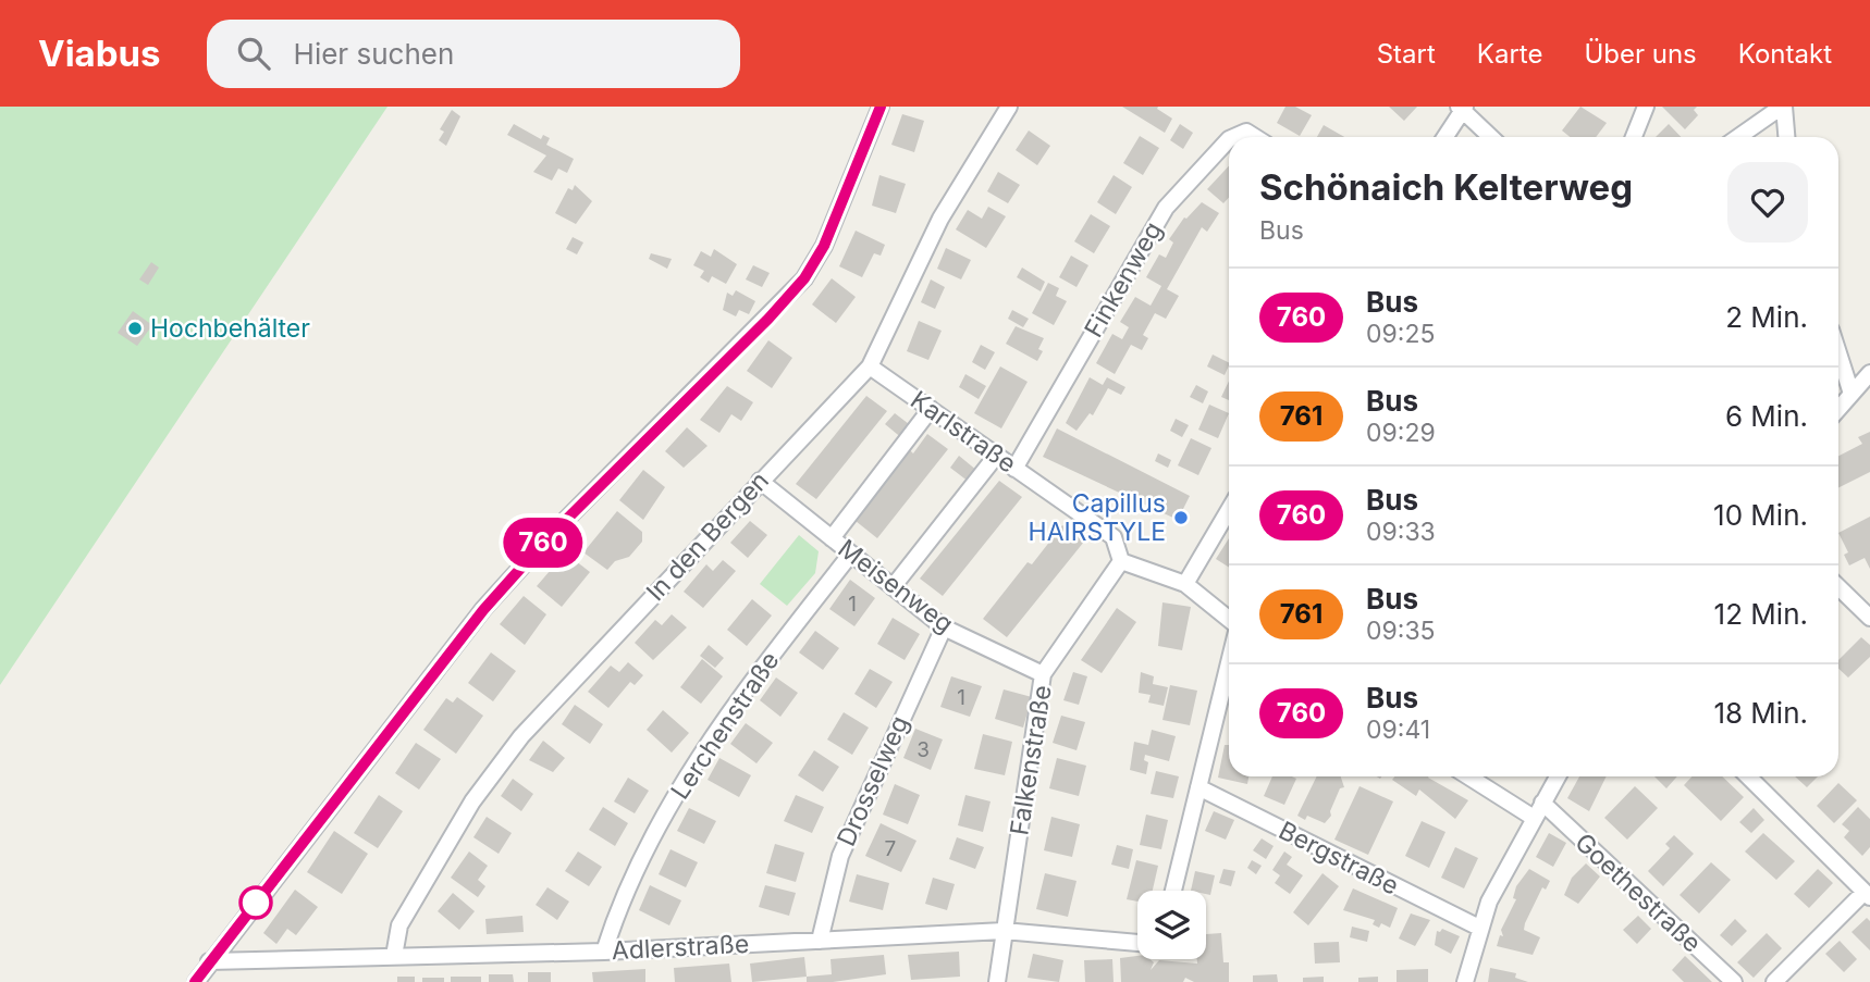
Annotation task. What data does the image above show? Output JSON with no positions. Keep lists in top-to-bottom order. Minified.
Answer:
{"streets":{"street":["Finkenweg","Karlstraße","In den Bergen","Meisenweg","Lerchenstraße","Falkenstraße","Drosselweg","Bergstraße","Goethestraße","Adlerstraße"]},"crossings":[["Finkenweg","Karlstraße"],["Karlstraße","In den Bergen"],["Karlstraße","Falkenstraße"],["In den Bergen","Meisenweg"],["In den Bergen","Adlerstraße"],["Meisenweg","Lerchenstraße"],["Meisenweg","Falkenstraße"],["Meisenweg","Drosselweg"],["Lerchenstraße","Adlerstraße"],["Falkenstraße","Adlerstraße"],["Drosselweg","Adlerstraße"]],"places":["Hochbehälter","Capillus HAIRSTYLE"],"lines":["bus line 760"],"house_numbers":["1","1","3","7"],"page":{"header":"Viabus","search":"Hier suchen","nav":["Start","Karte","Über uns","Kontakt"],"on_map":"760","heading":["Schönaich Kelterweg","Bus"],"list":[{"mark":"760","name":"Bus","note":"09:25","value":"2 Min."},{"mark":"761","name":"Bus","note":"09:29","value":"6 Min."},{"mark":"760","name":"Bus","note":"09:33","value":"10 Min."},{"mark":"761","name":"Bus","note":"09:35","value":"12 Min."},{"mark":"760","name":"Bus","note":"09:41","value":"18 Min."}]}}
